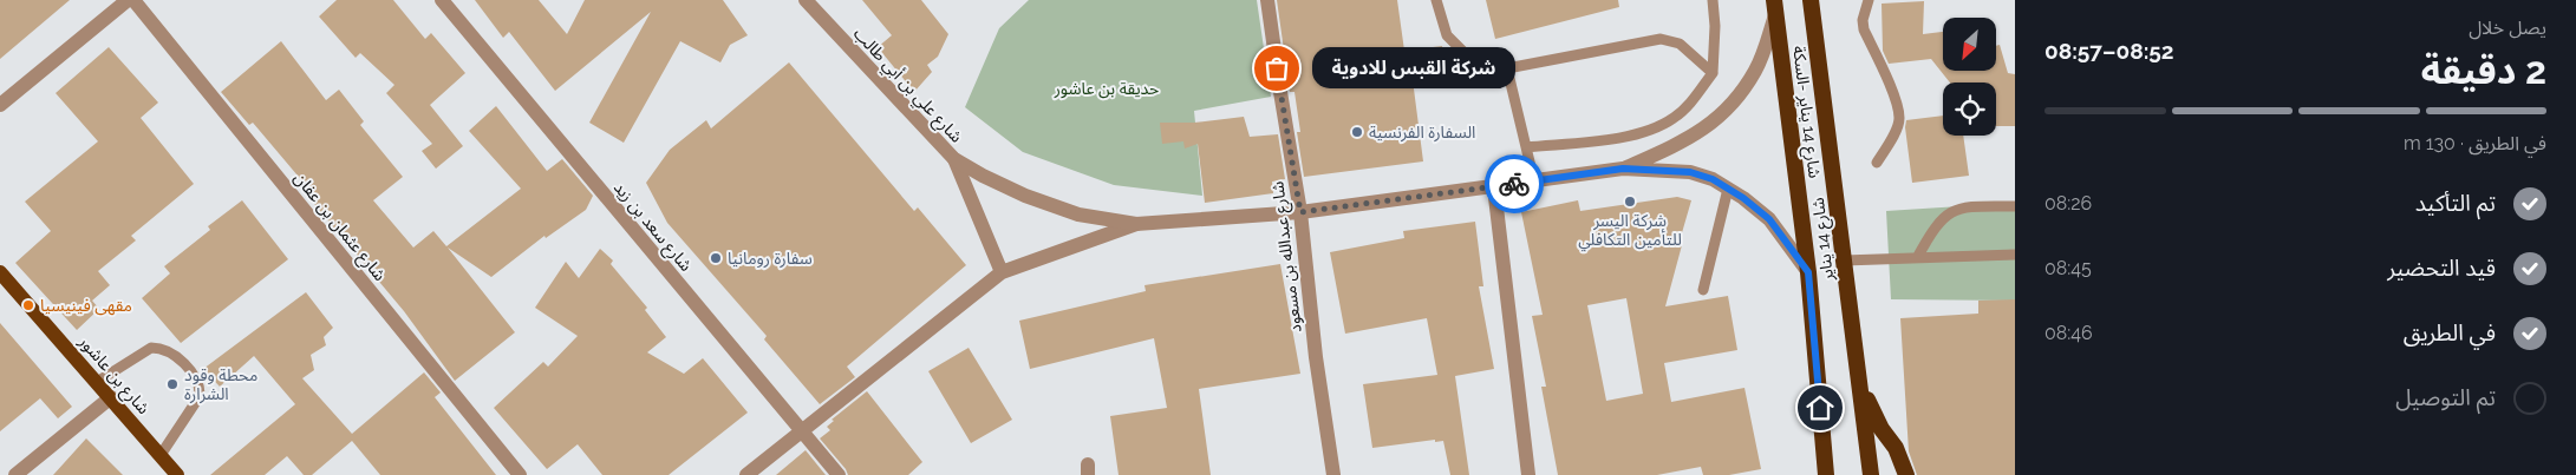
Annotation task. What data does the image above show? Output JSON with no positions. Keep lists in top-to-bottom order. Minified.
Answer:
{"streets":{"highway":["شارع 14 يناير -السكة","شارع 14 يناير"],"main road":["شارع بن عاشور"],"street":["شارع علي بن أبي طالب","شارع عثمان بن عفان","شارع سعد بن زيد","شارع عبدالله بن مسعود"]},"crossings":[["شارع علي بن أبي طالب","شارع 14 يناير -السكة"],["شارع علي بن أبي طالب","شارع عبدالله بن مسعود"]],"parks":["حديقة بن عاشور"],"places":["شركة القبس للادوية","السفارة الفرنسية","شركة اليسر للتأمين التكافلي","سفارة رومانيا","مقهى فينيسيا","محطة وقود الشرارة"],"north":"bottom left","page":{"heading":["2 دقيقة","يصل خلال","08:52–08:57"],"bubble":"شركة القبس للادوية","bar":"في الطريق · 130 m","list":[["تم التأكيد","08:26"],["قيد التحضير","08:45"],["في الطريق","08:46"],"تم التوصيل"]}}
